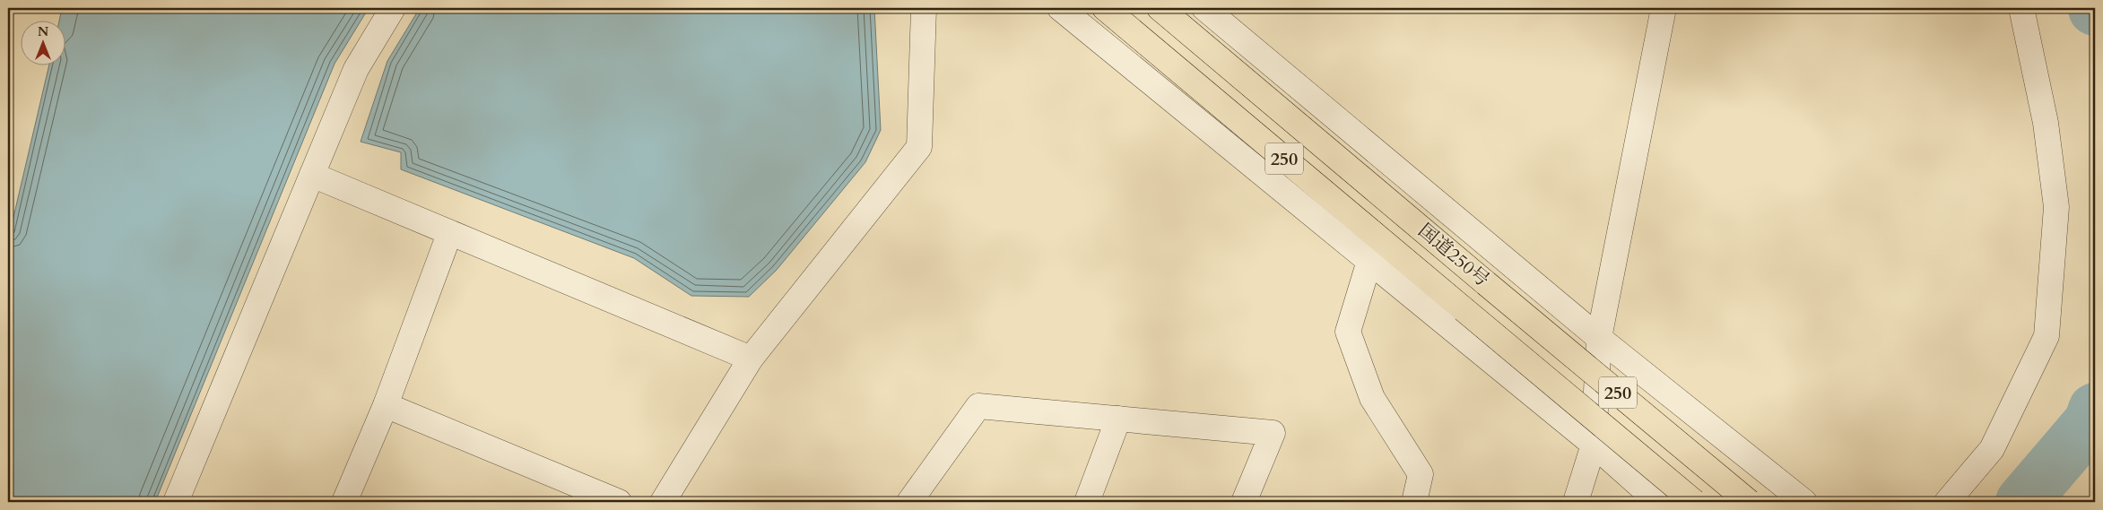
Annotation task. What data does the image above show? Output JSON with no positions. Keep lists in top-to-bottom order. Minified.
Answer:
{"streets":{"highway":["250","国道250号"]},"north":"top"}
